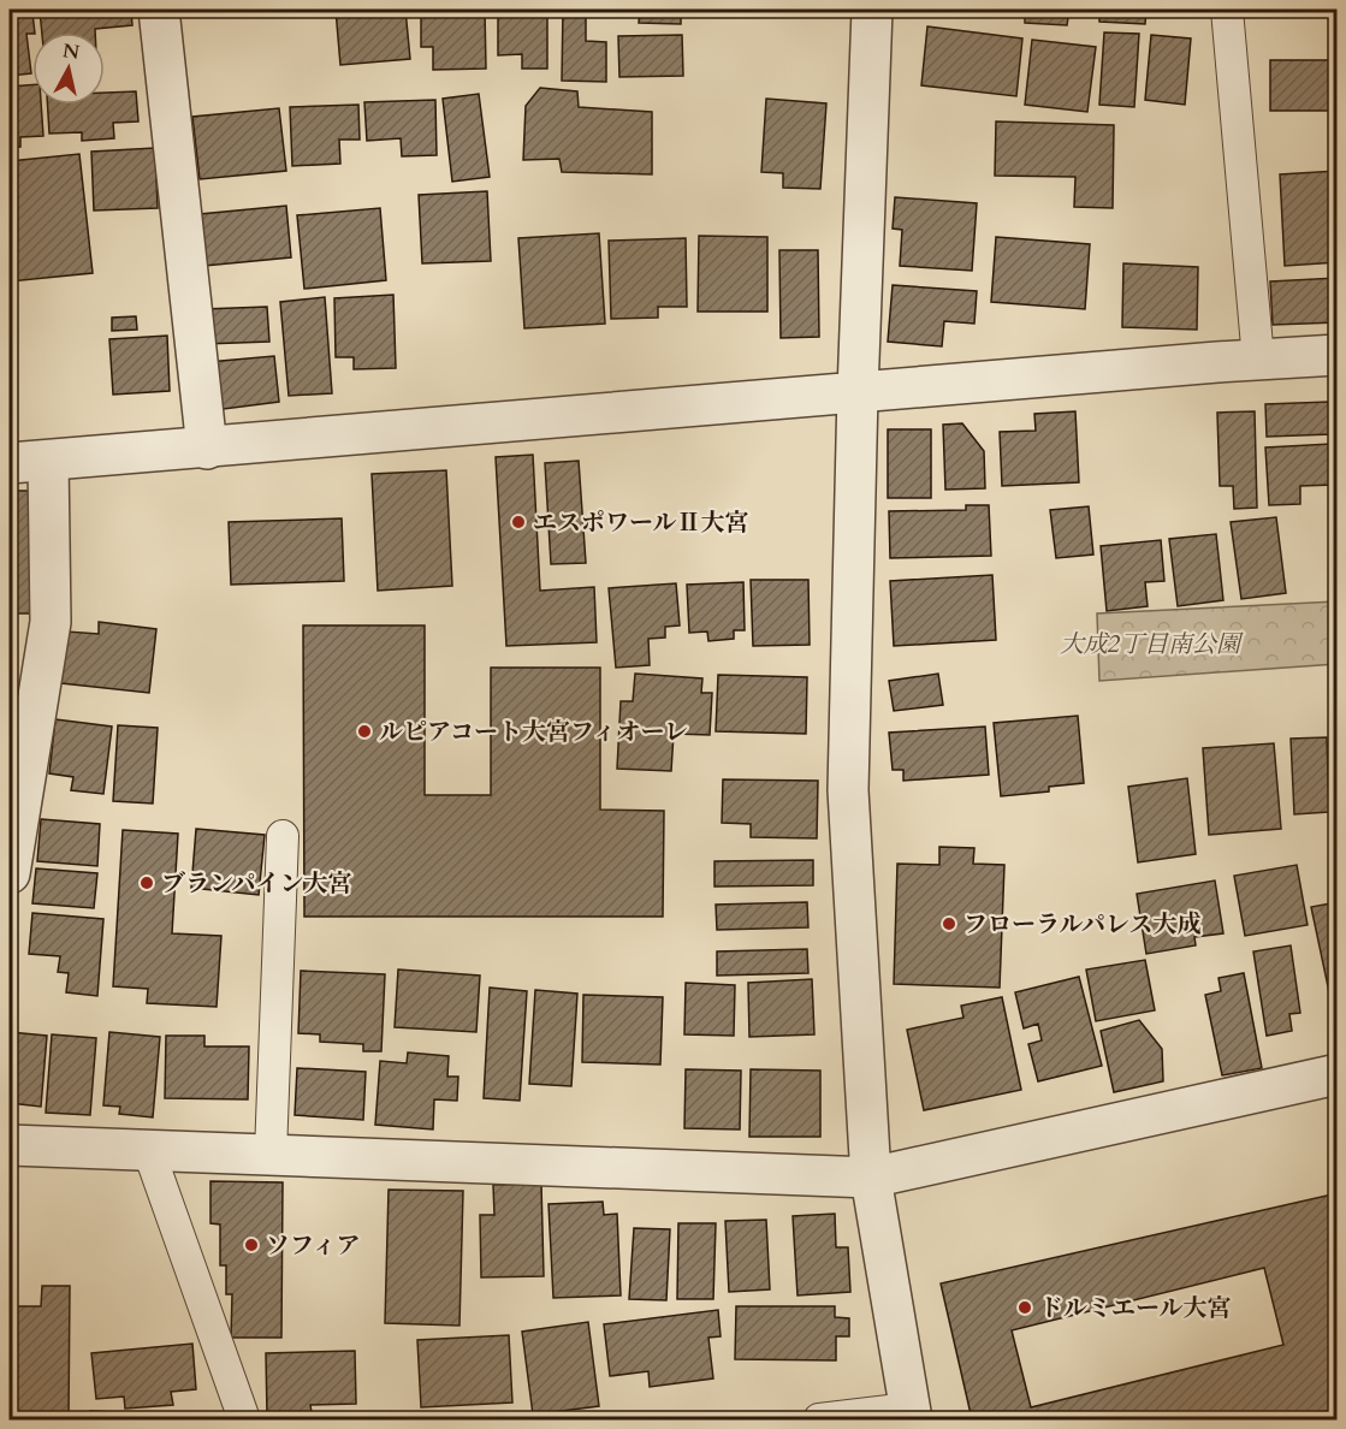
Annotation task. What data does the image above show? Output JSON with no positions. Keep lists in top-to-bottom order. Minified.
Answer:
{"parks":["大成2丁目南公園"],"places":["エスポワールⅡ大宮","ルピアコート大宮フィオーレ","ブランパイン大宮","フローラルパレス大成","ソフィア","ドルミエール大宮"],"north":"top"}
